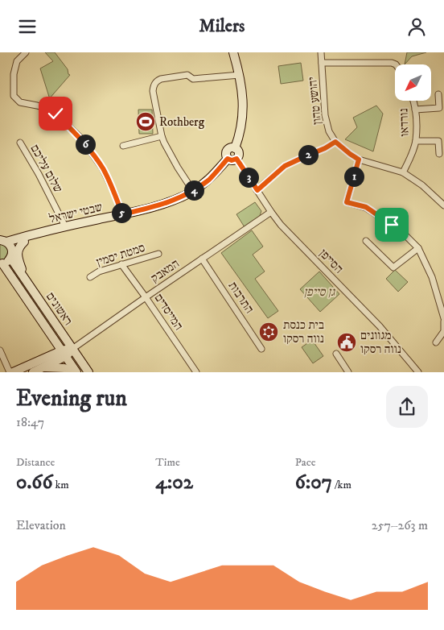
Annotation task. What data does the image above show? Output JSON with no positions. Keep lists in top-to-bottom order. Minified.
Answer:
{"streets":{"street":["יהושע טהון","נורדאו","שלום עליכם","שבטי ישראל","סמטת יסמין","הסייפן","המאבק","התרבות","ראשונים","המייסדים"]},"crossings":[["יהושע טהון","נורדאו"],["שלום עליכם","שבטי ישראל"],["שבטי ישראל","הסייפן"],["שבטי ישראל","ראשונים"],["סמטת יסמין","המייסדים"],["הסייפן","המאבק"],["המאבק","התרבות"],["המאבק","ראשונים"],["המאבק","המייסדים"]],"parks":["גן סייפן"],"places":{"sports":["Rothberg"],"synagogue":["בית כנסת נווה רסקו"],"public building":["מגוונים נווה רסקו"]},"north":"bottom left","page":{"header":"Milers","pins":["6","2","1","3","4","5"],"heading":["Evening run","18:47"],"stats":[["Distance","0.66 km"],["Time","4:02"],["Pace","6:07 /km"]],"chart":["Elevation","257–263 m"]}}
